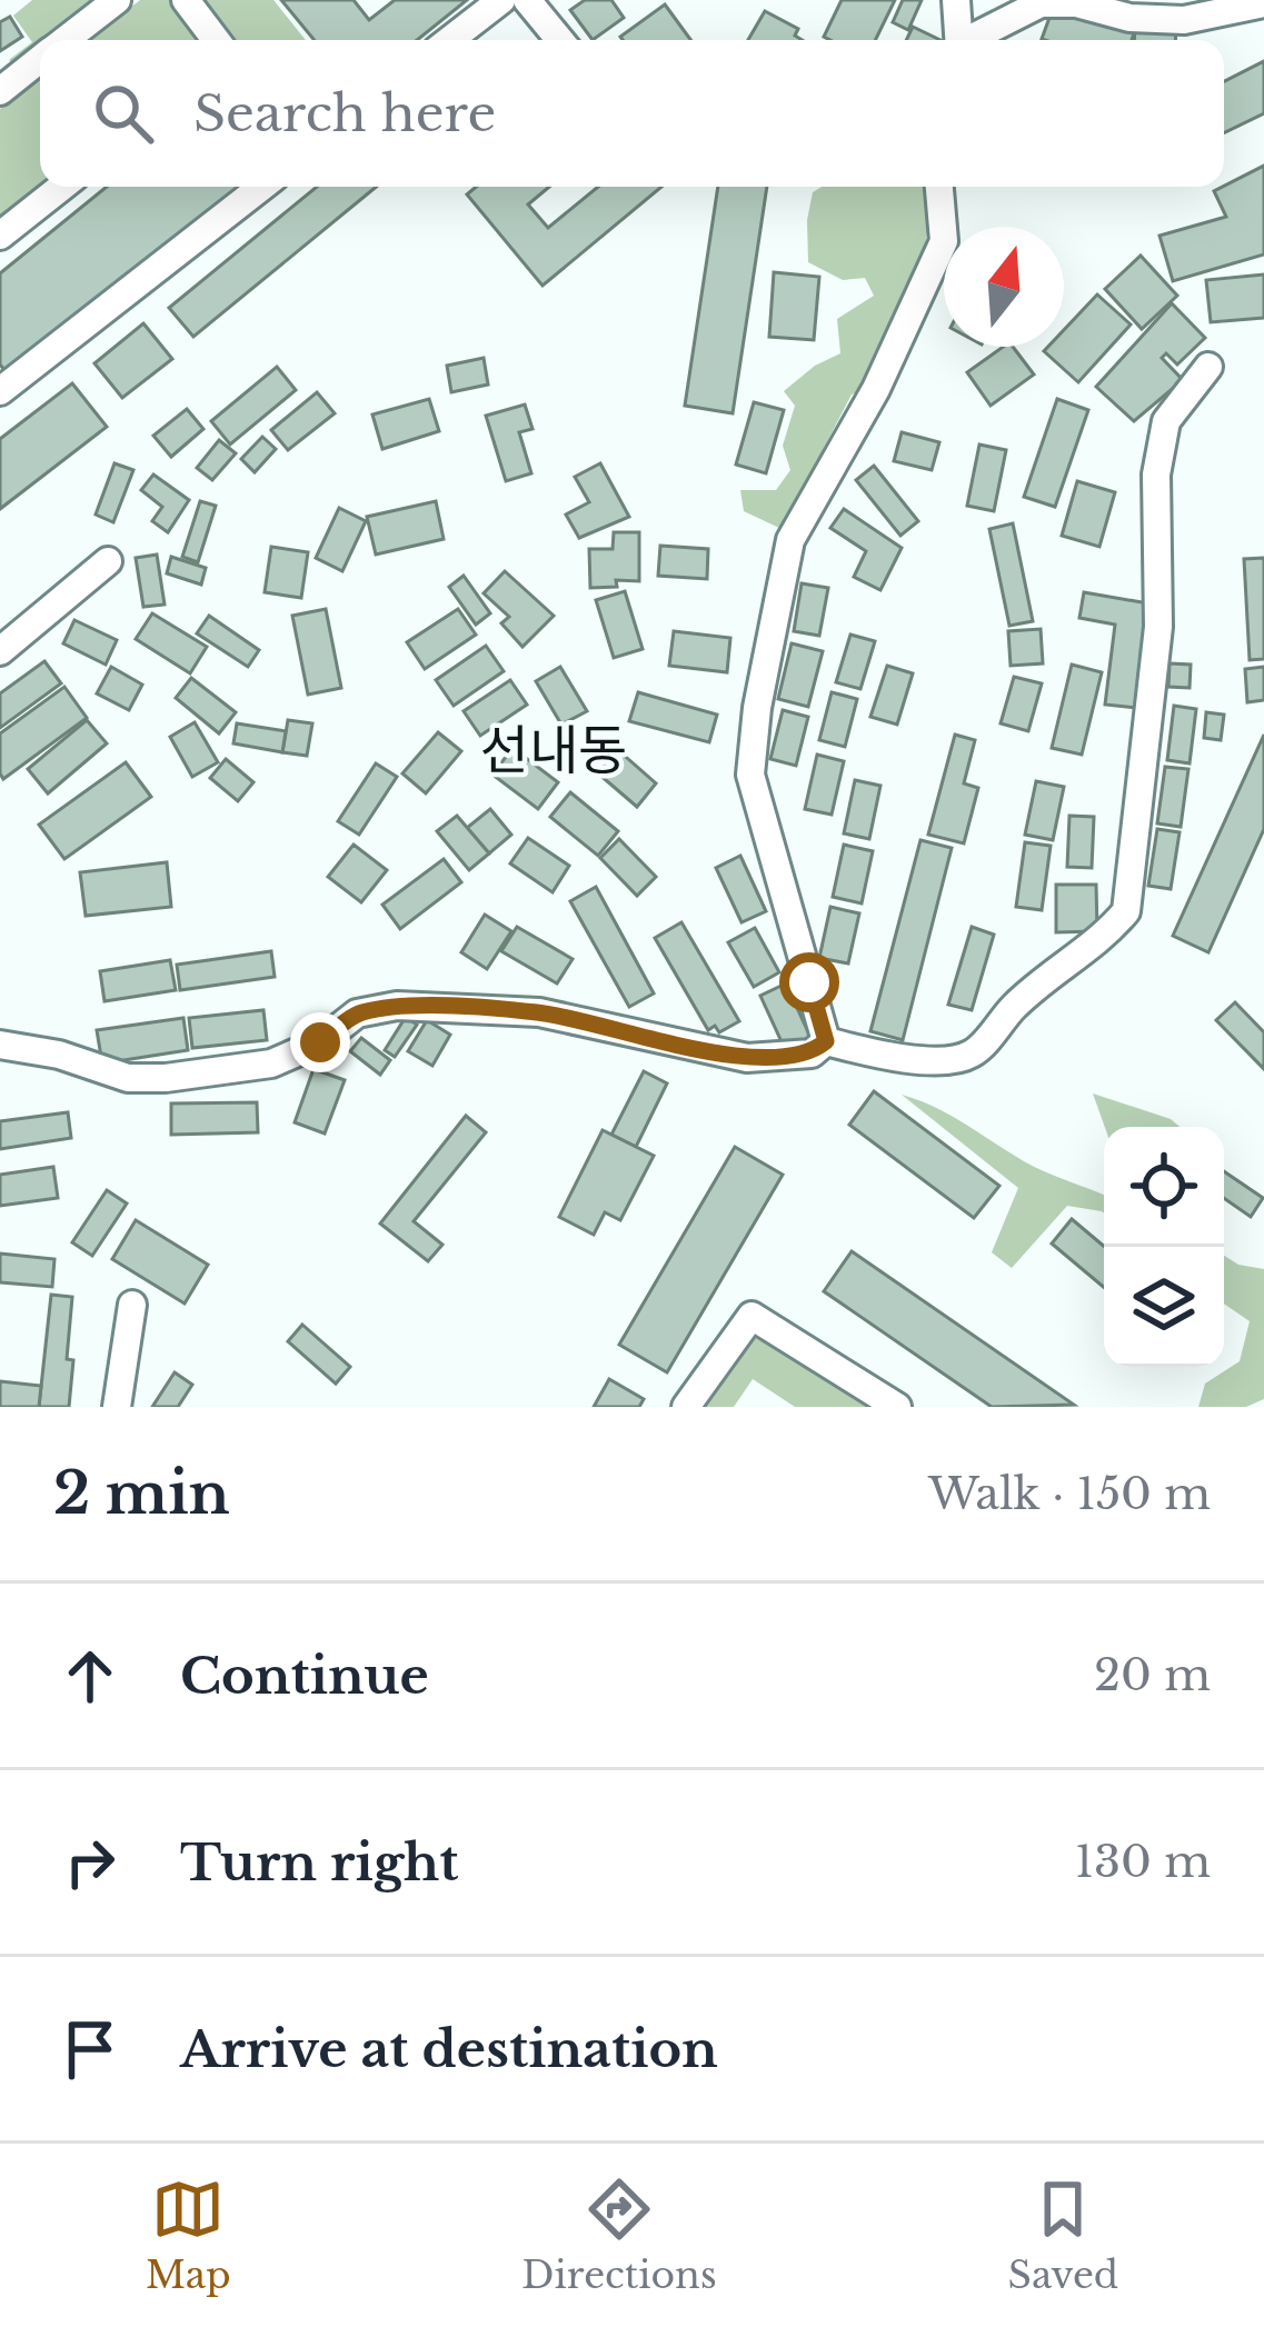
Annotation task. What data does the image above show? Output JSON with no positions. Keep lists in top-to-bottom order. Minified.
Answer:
{"districts":["선내동"],"north":"top","page":{"search":"Search here","heading":["2 min","Walk · 150 m"],"list":[["Continue","20 m"],["Turn right","130 m"],"Arrive at destination"],"nav":["Map","Directions","Saved"]}}
